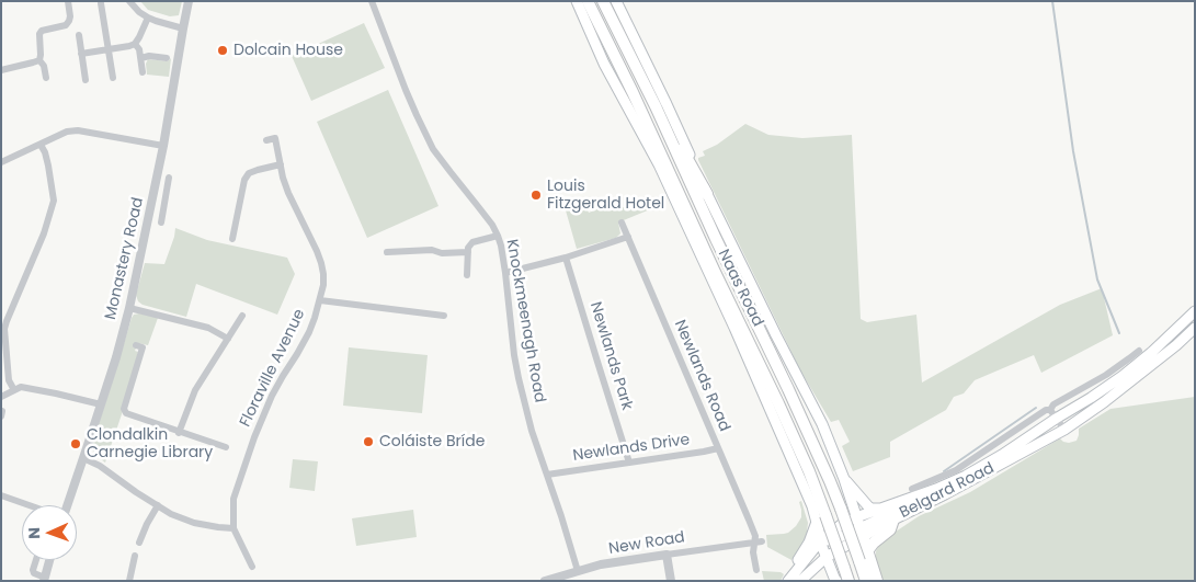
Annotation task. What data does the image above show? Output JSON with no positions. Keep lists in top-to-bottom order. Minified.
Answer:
{"streets":{"highway":["Naas Road"],"main road":["Belgard Road"],"street":["Monastery Road","Knockmeenagh Road","Newlands Park","Floraville Avenue","Newlands Road","Newlands Drive","New Road"]},"crossings":[["Naas Road","Belgard Road"],["Knockmeenagh Road","Newlands Drive"],["Knockmeenagh Road","New Road"],["Newlands Park","Newlands Drive"],["Newlands Road","Newlands Drive"],["Newlands Road","New Road"]],"places":["Dolcain House","Louis Fitzgerald Hotel","Coláiste Bríde","Clondalkin Carnegie Library"],"north":"left"}
